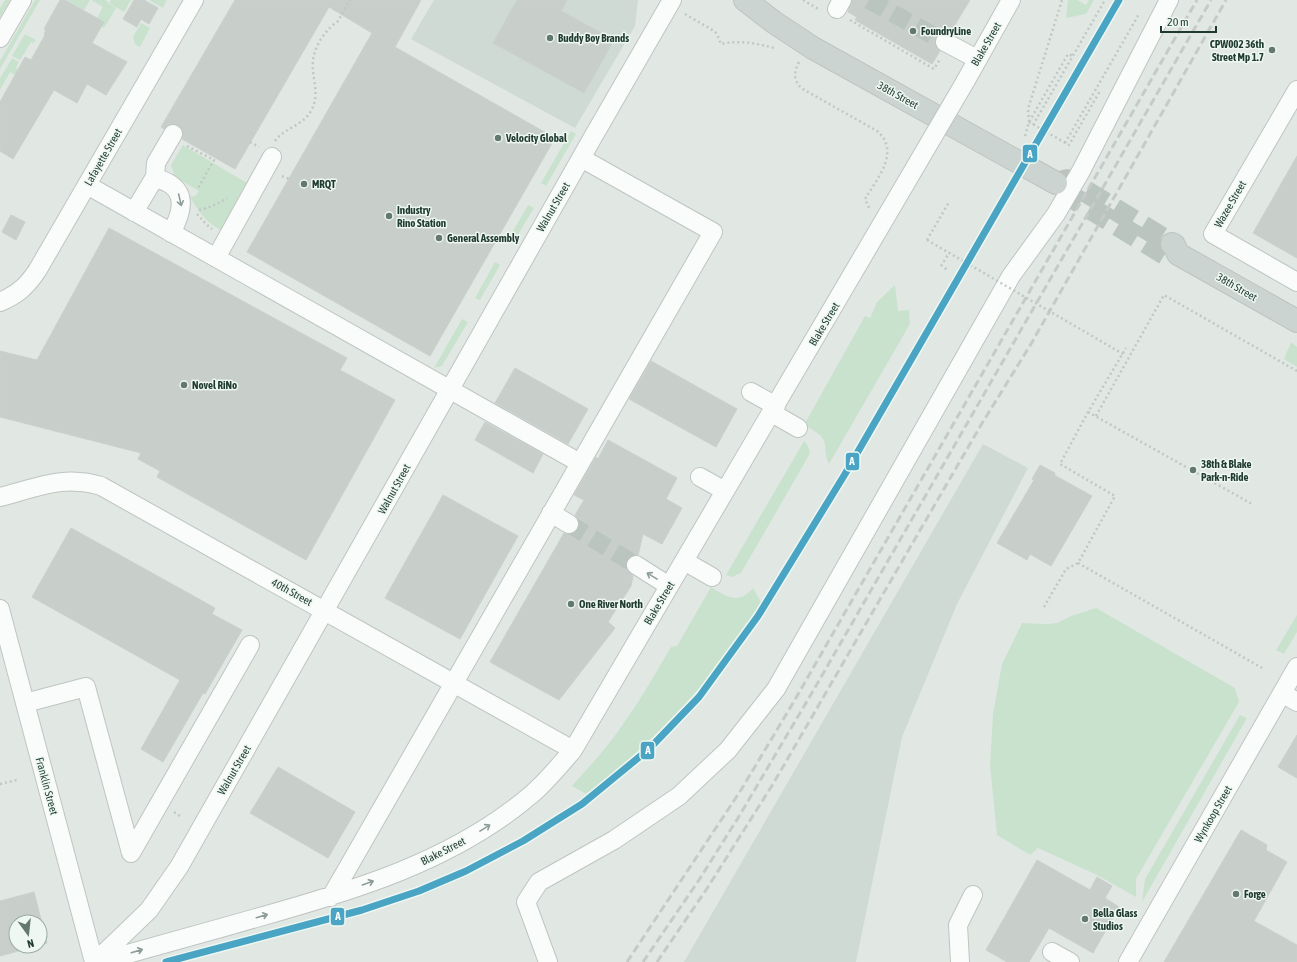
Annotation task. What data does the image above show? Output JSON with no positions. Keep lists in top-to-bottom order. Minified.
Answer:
{"streets":{"main road":["38th Street"],"street":["Blake Street","Lafayette Street","Wazee Street","Walnut Street","40th Street","Franklin Street","Wynkoop Street"]},"crossings":[["Blake Street","40th Street"],["Walnut Street","40th Street"],["Walnut Street","Franklin Street"]],"one_way":["Blake Street"],"places":["FoundryLine","Buddy Boy Brands","CPW002 36th Street Mp 1.7","Velocity Global","MRQT","Industry Rino Station","General Assembly","Novel RiNo","38th & Blake Park-n-Ride","One River North","Forge","Bella Glass Studios"],"lines":["transit line A"],"scale_bar":"20 m","north":"bottom"}
